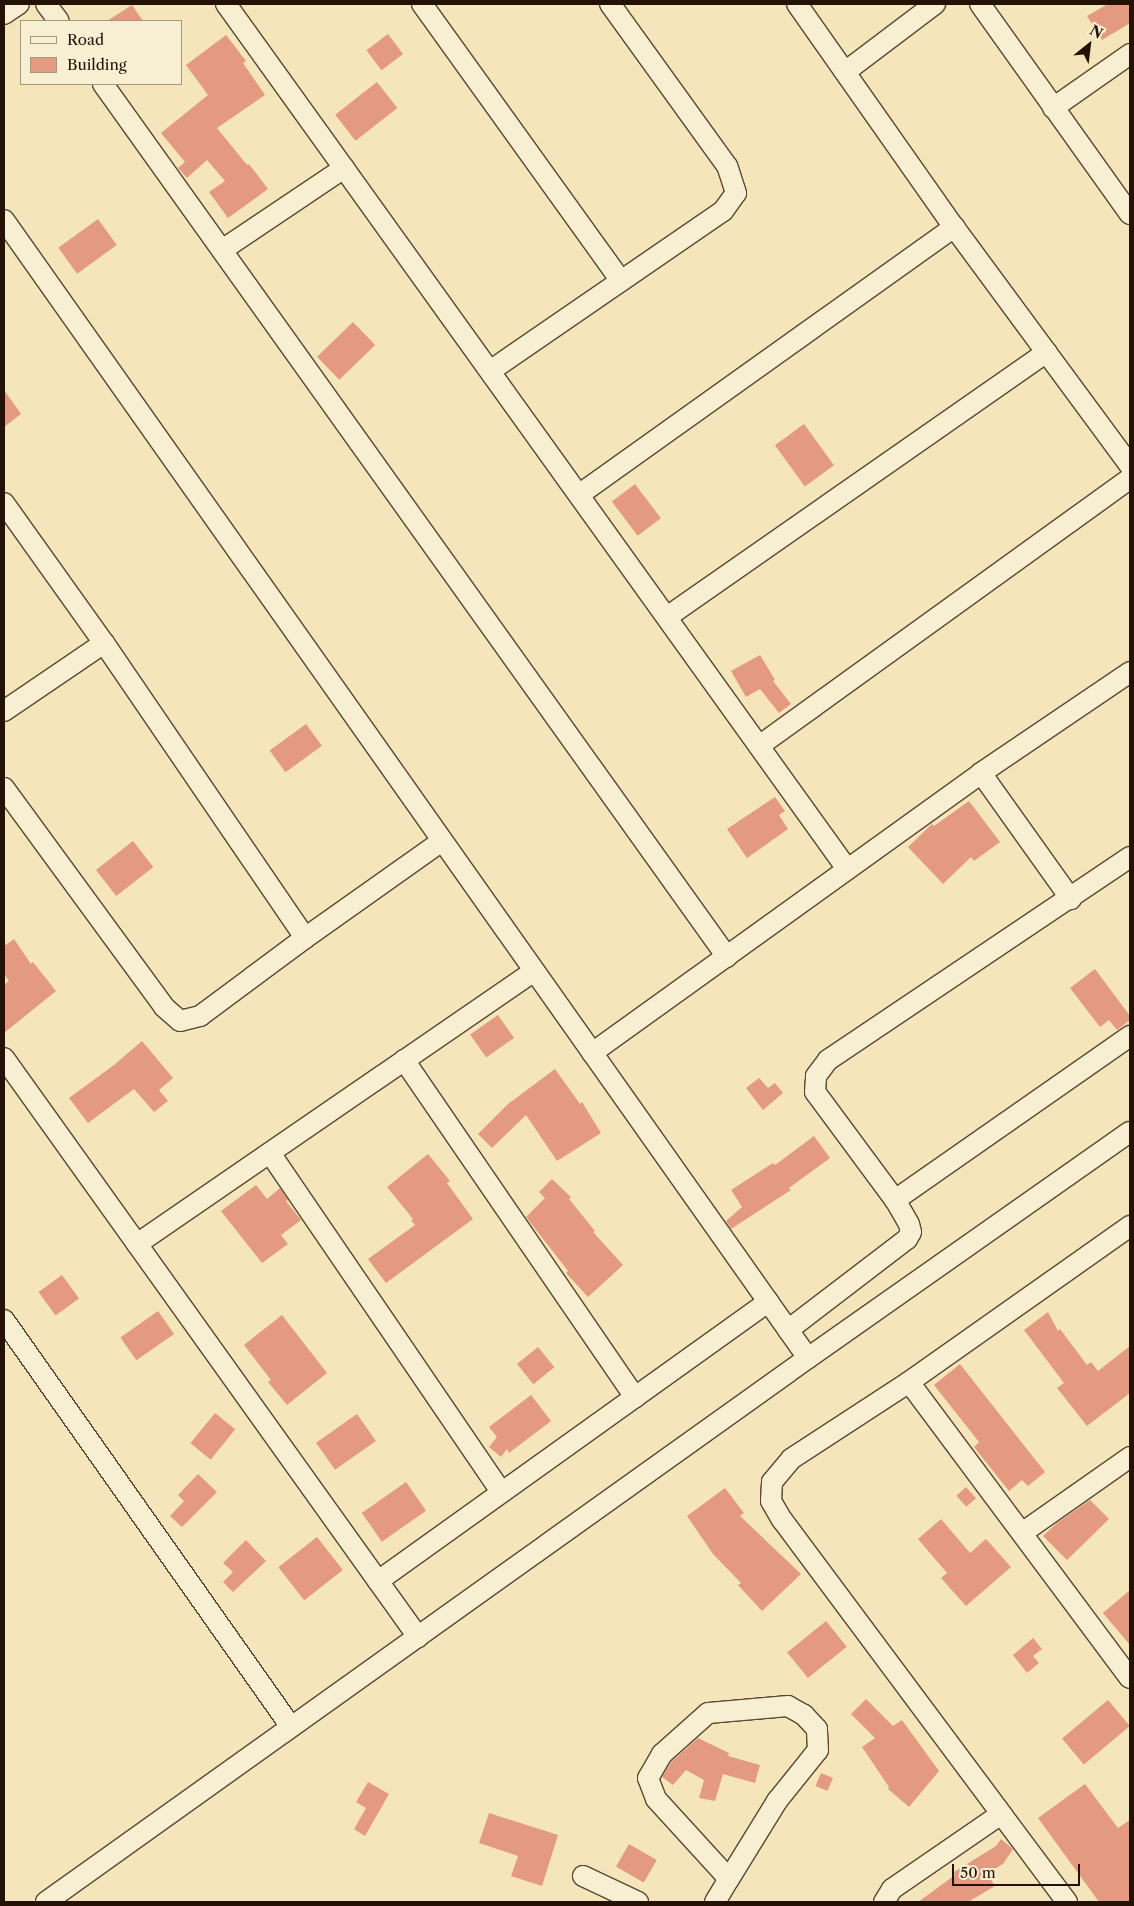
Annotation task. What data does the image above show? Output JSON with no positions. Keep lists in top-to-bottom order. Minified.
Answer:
{"legend":["Road","Building"],"scale_bar":"50 m","north":"top right"}
